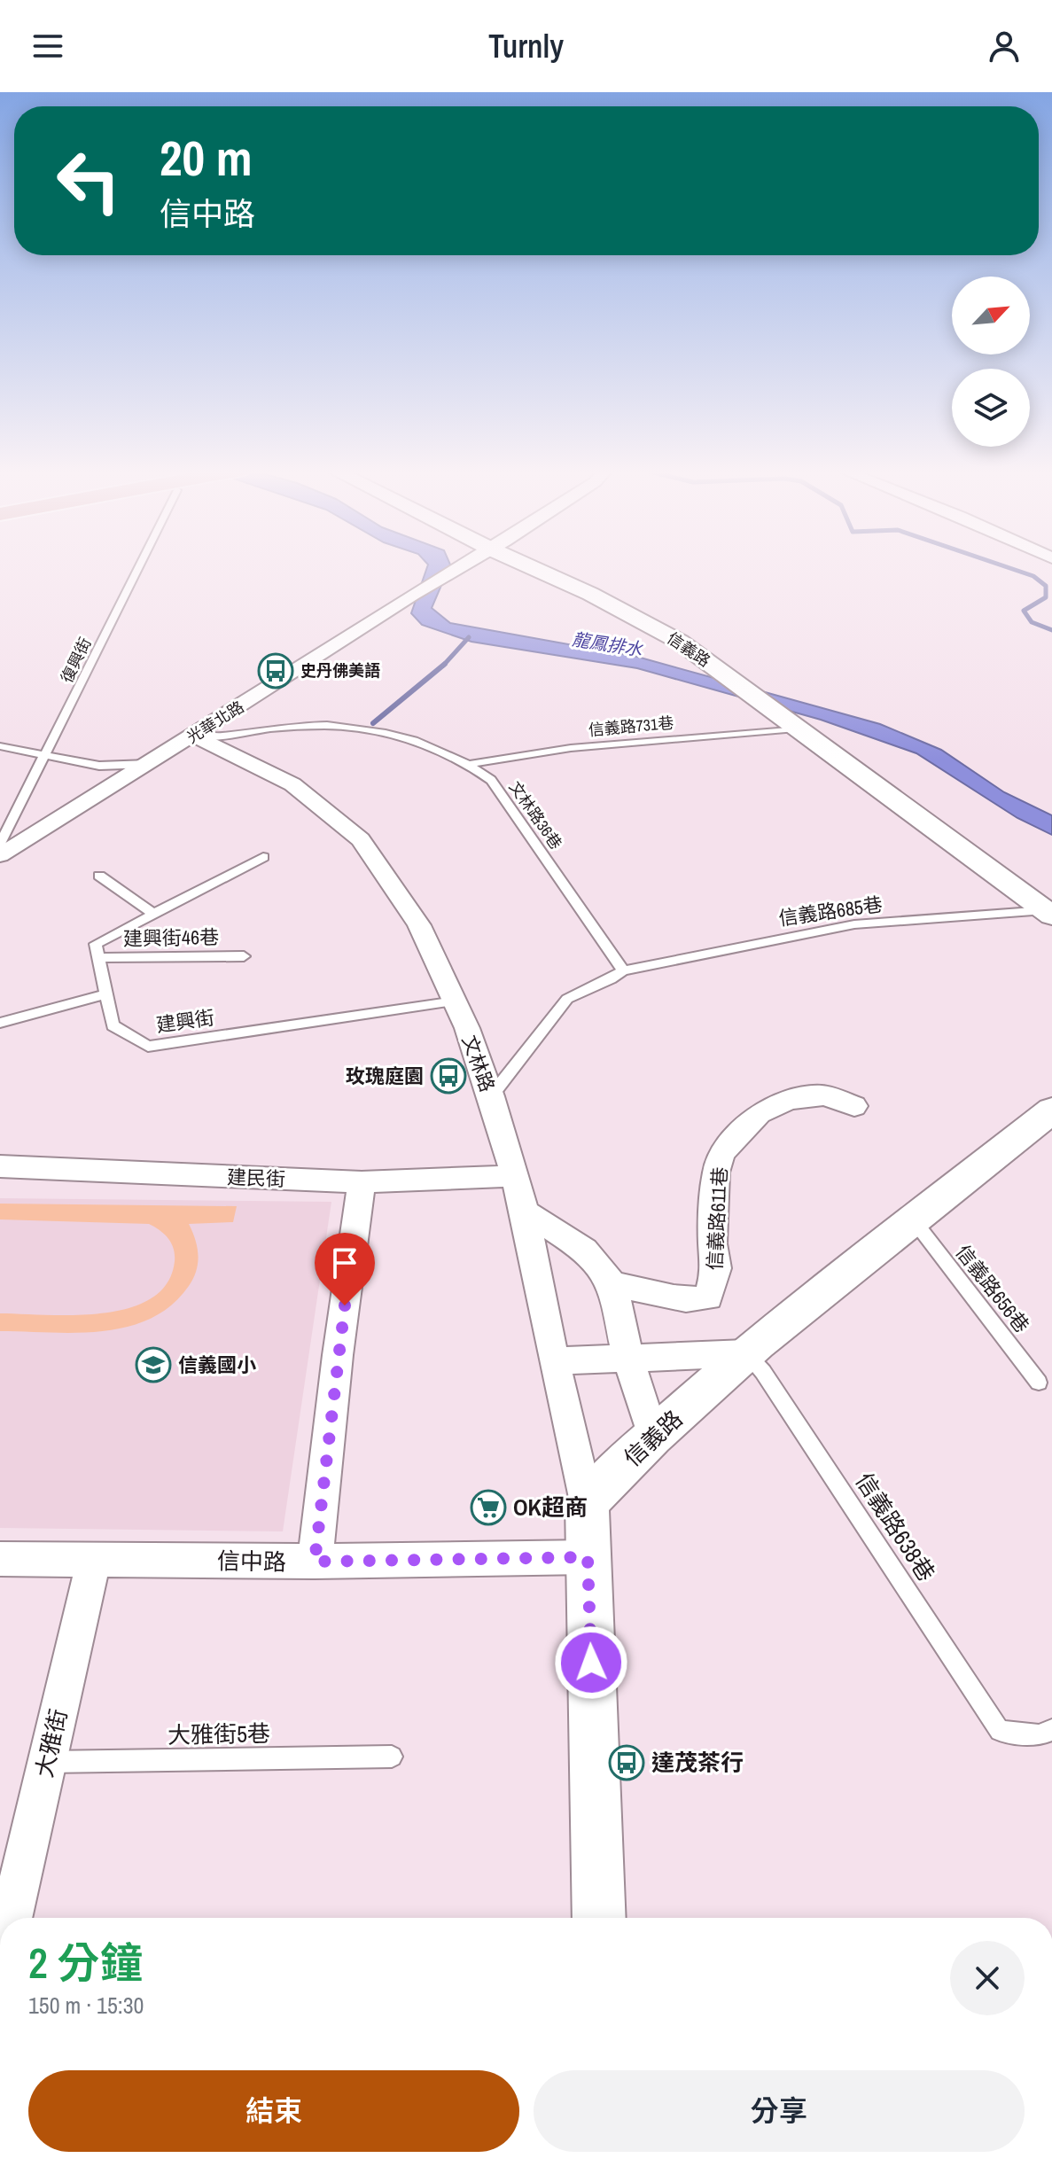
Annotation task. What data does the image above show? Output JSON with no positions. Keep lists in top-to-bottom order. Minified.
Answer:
{"streets":{"street":["信義路","光華北路","文林路","建民街","信義路611巷","信中路","大雅街"],"lane":["復興街","信義路731巷","文林路36巷","信義路685巷","建興街46巷","建興街","信義路656巷","信義路638巷","大雅街5巷"]},"crossings":[["信義路","信義路731巷"],["信義路","文林路"],["信義路","信義路656巷"],["信義路","信義路638巷"],["光華北路","文林路36巷"],["光華北路","文林路"],["信義路731巷","文林路36巷"],["文林路36巷","信義路685巷"],["文林路36巷","文林路"],["建興街46巷","建興街"],["建興街","文林路"],["文林路","建民街"],["信中路","大雅街"],["大雅街5巷","大雅街"]],"water":["龍鳳排水"],"places":{"bus stop":["史丹佛美語","玫瑰庭園","達茂茶行"],"school or university":["信義國小"],"supermarket":["OK超商"]},"north":"top right","page":{"header":"Turnly","turn":["20 m","信中路"],"heading":["2 分鐘","150 m · 15:30"],"buttons":["結束","分享"]}}
